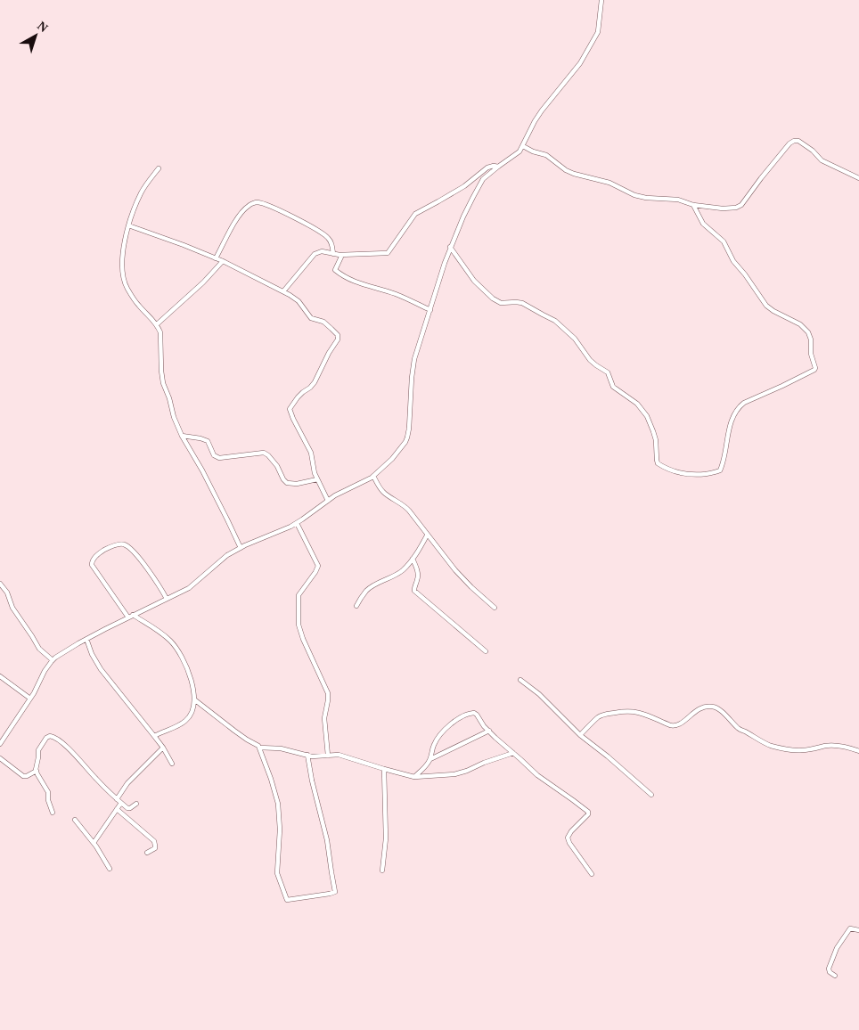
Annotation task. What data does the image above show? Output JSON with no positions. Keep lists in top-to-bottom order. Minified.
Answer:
{"north":"top right"}
